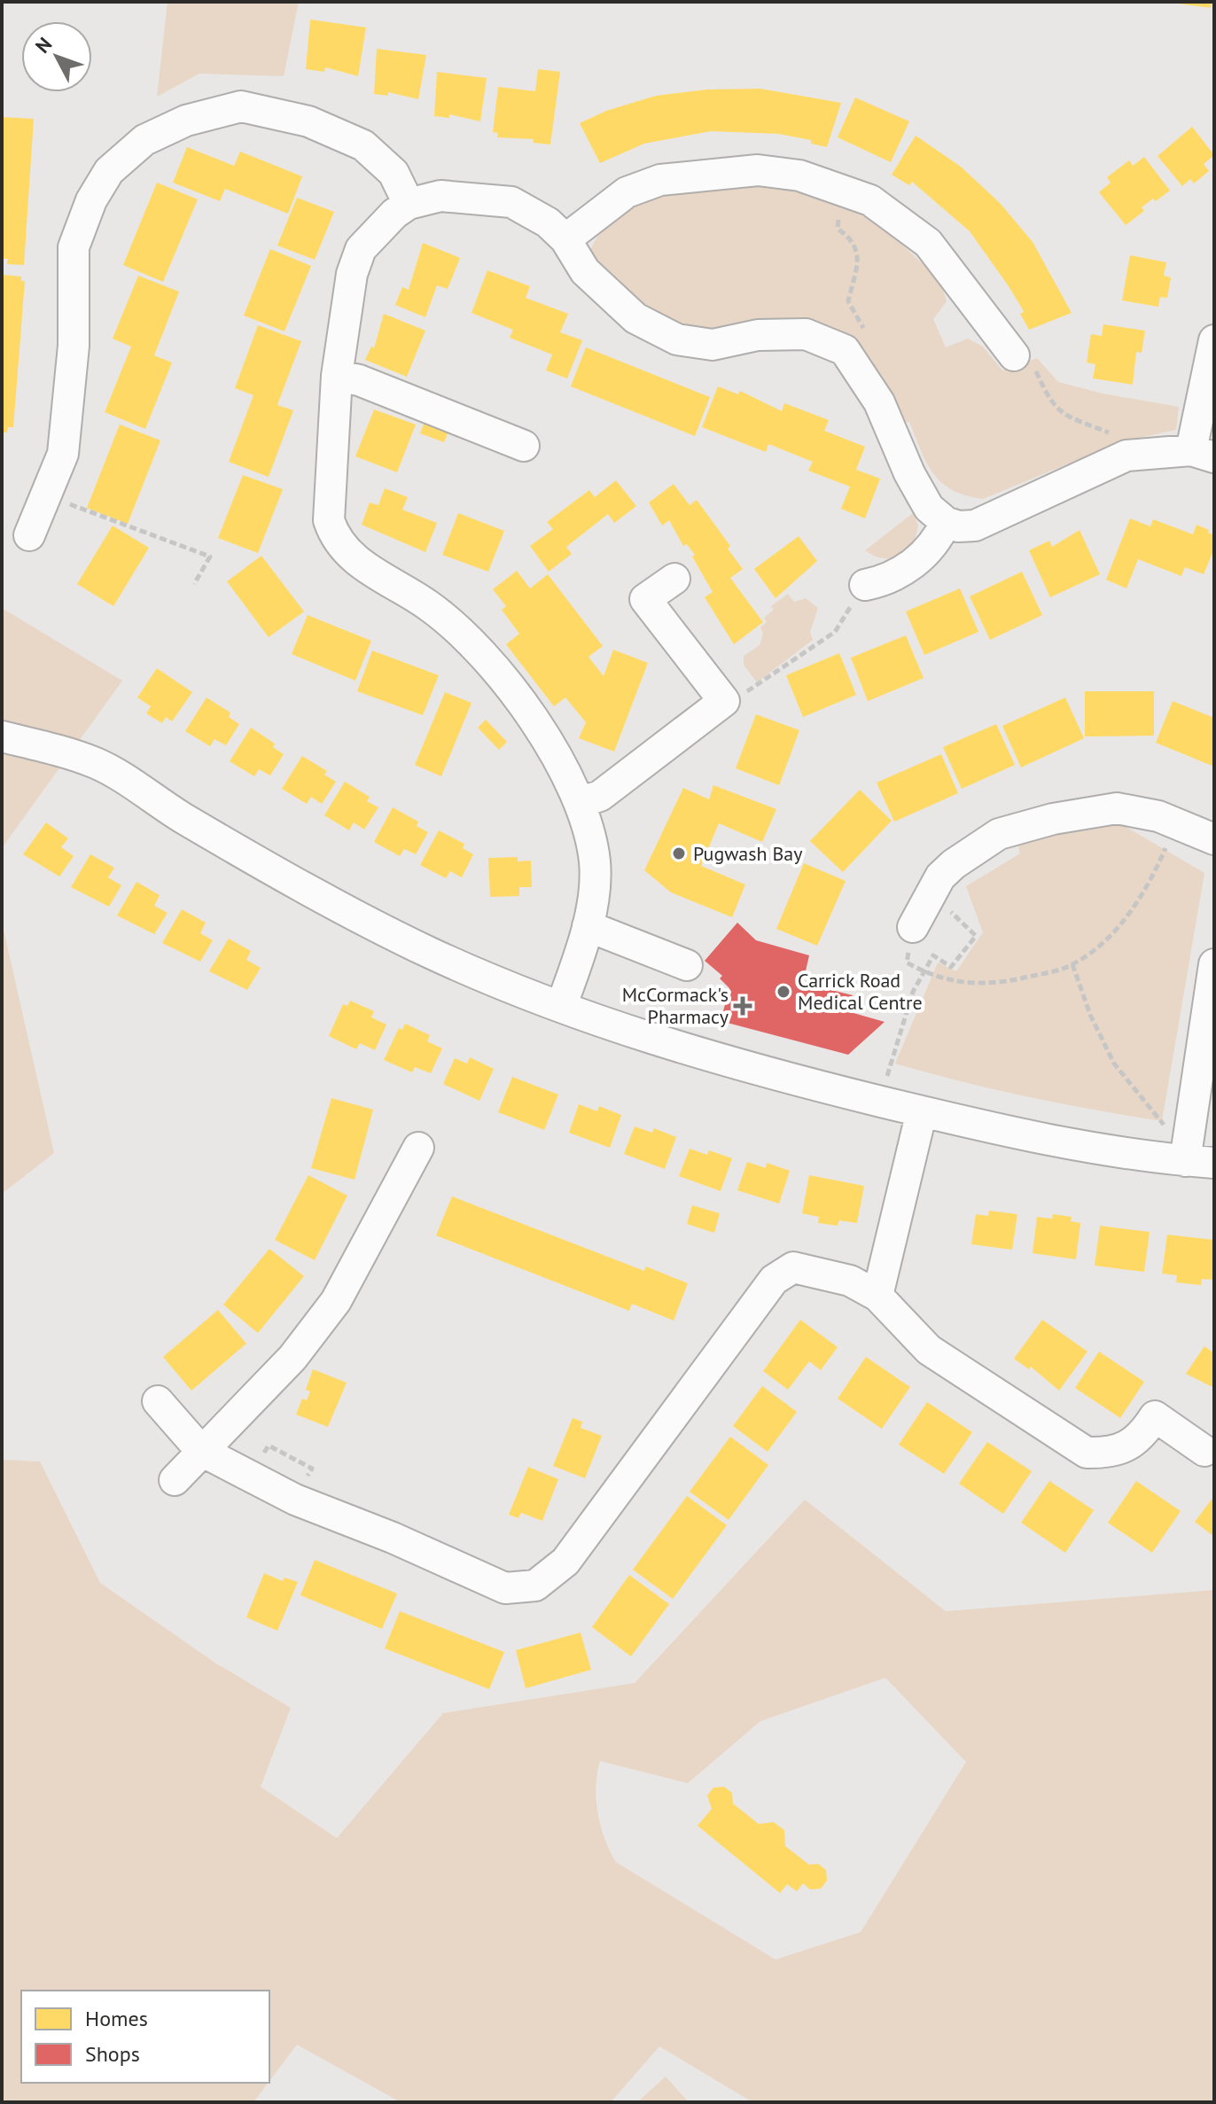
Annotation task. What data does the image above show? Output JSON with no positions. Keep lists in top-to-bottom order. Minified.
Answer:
{"places":{"other":["Pugwash Bay","Carrick Road Medical Centre"],"health":["McCormack's Pharmacy"]},"legend":["Homes","Shops"],"north":"top left"}
